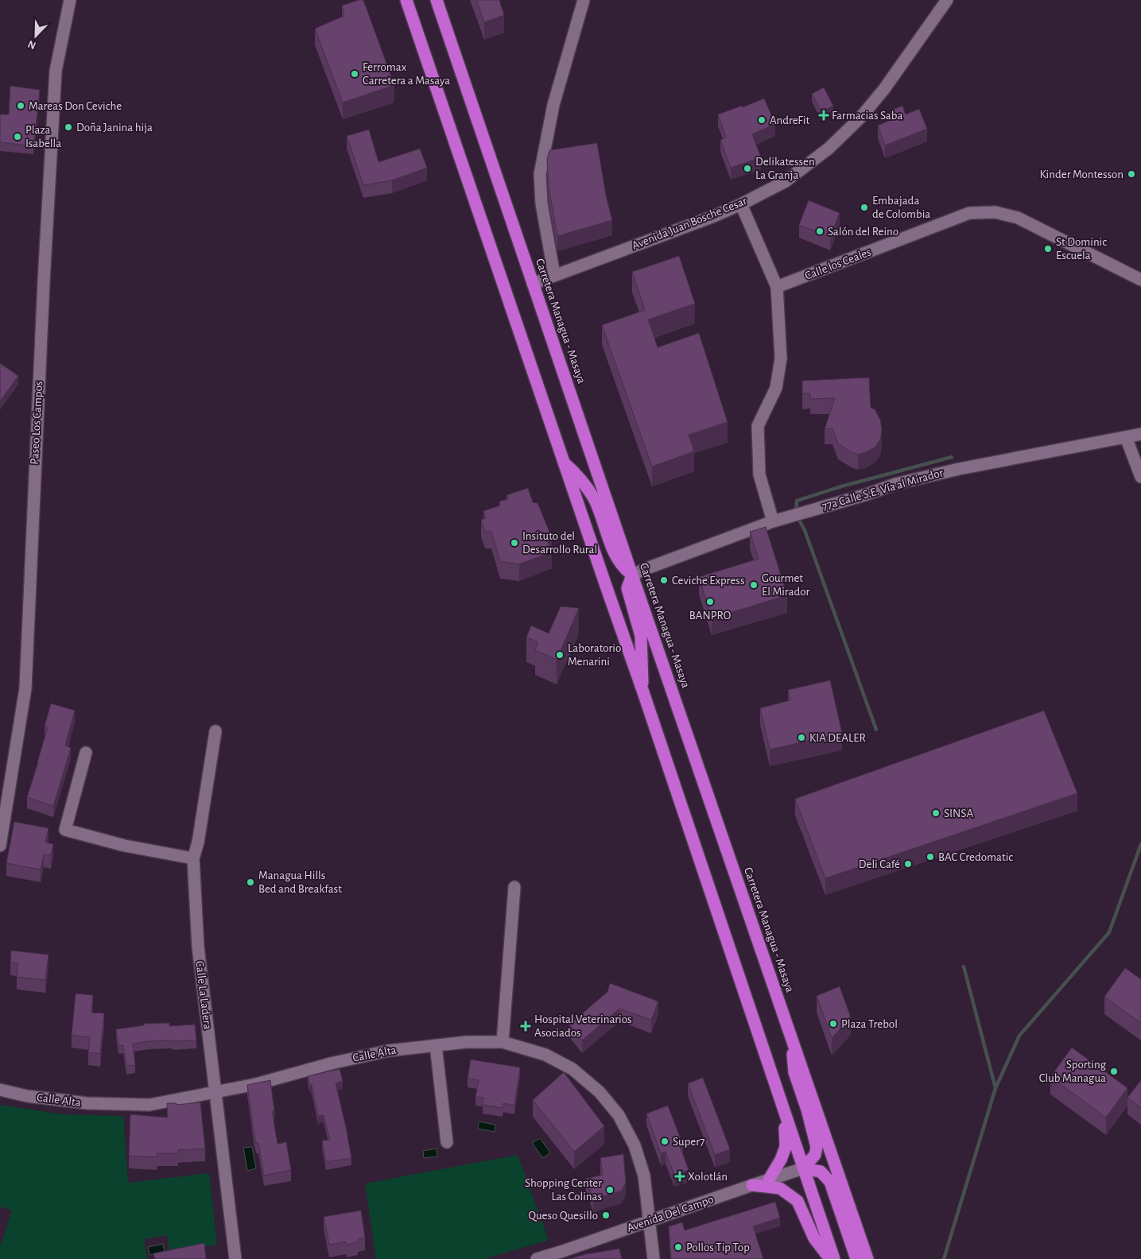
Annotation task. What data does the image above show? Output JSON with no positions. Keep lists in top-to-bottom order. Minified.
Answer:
{"streets":{"highway":["Carretera Managua - Masaya"],"street":["Avenida Juan Bosche Cesar","Calle los Ceales","Paseo Los Campos","77a Calle S.E. Vía al Mirador","Calle La Ladera","Calle Alta","Avenida Del Campo"]},"crossings":[["Avenida Juan Bosche Cesar","Carretera Managua - Masaya"],["Carretera Managua - Masaya","77a Calle S.E. Vía al Mirador"],["Calle La Ladera","Calle Alta"],["Calle Alta","Avenida Del Campo"]],"places":{"other":["Ferromax Carretera a Masaya","Mareas Don Ceviche","AndreFit","Doña Janina hija","Plaza Isabella","Delikatessen La Granja","Kinder Montesson","Embajada de Colombia","Salón del Reino","St Dominic Escuela","Insituto del Desarrollo Rural","Ceviche Express","Gourmet El Mirador","BANPRO","Laboratorio Menarini","KIA DEALER","SINSA","BAC Credomatic","Deli Café","Managua Hills Bed and Breakfast","Plaza Trebol","Sporting Club Managua","Super7","Shopping Center Las Colinas","Queso Quesillo","Pollos Tip Top"],"health":["Farmacias Saba","Hospital Veterinarios Asociados","Xolotlán"]},"north":"bottom left"}
